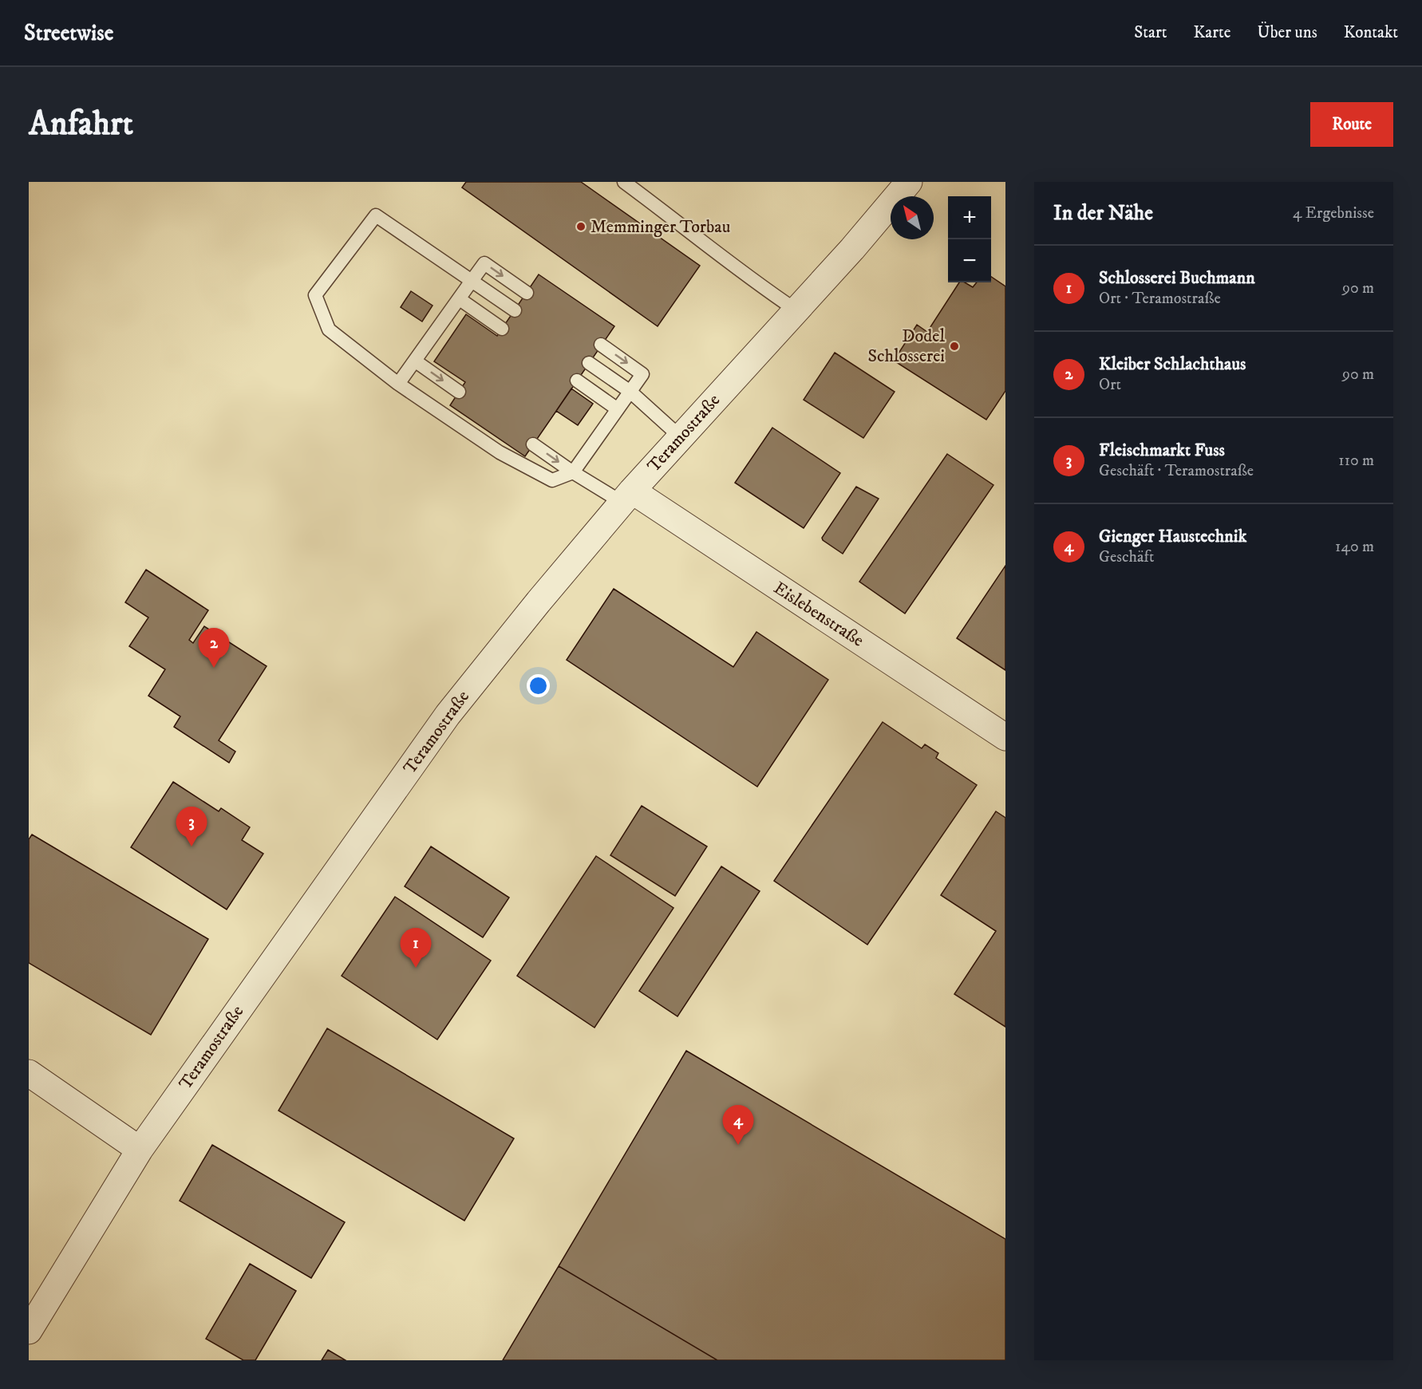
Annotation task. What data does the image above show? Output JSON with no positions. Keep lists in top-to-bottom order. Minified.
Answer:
{"streets":{"street":["Teramostraße","Eislebenstraße"]},"crossings":[["Teramostraße","Eislebenstraße"]],"places":["Memminger Torbau","Dodel Schlosserei"],"north":"top left","page":{"header":"Streetwise","nav":["Start","Karte","Über uns","Kontakt"],"buttons":"Route","title":"Anfahrt","heading":["In der Nähe","4 Ergebnisse"],"map_buttons":["+","−"],"list":[{"mark":"1","name":"Schlosserei Buchmann","note":"Ort · Teramostraße","value":"90 m"},{"mark":"2","name":"Kleiber Schlachthaus","note":"Ort","value":"90 m"},{"mark":"3","name":"Fleischmarkt Fuss","note":"Geschäft · Teramostraße","value":"110 m"},{"mark":"4","name":"Gienger Haustechnik","note":"Geschäft","value":"140 m"}],"pins":["2","3","1","4"]}}
